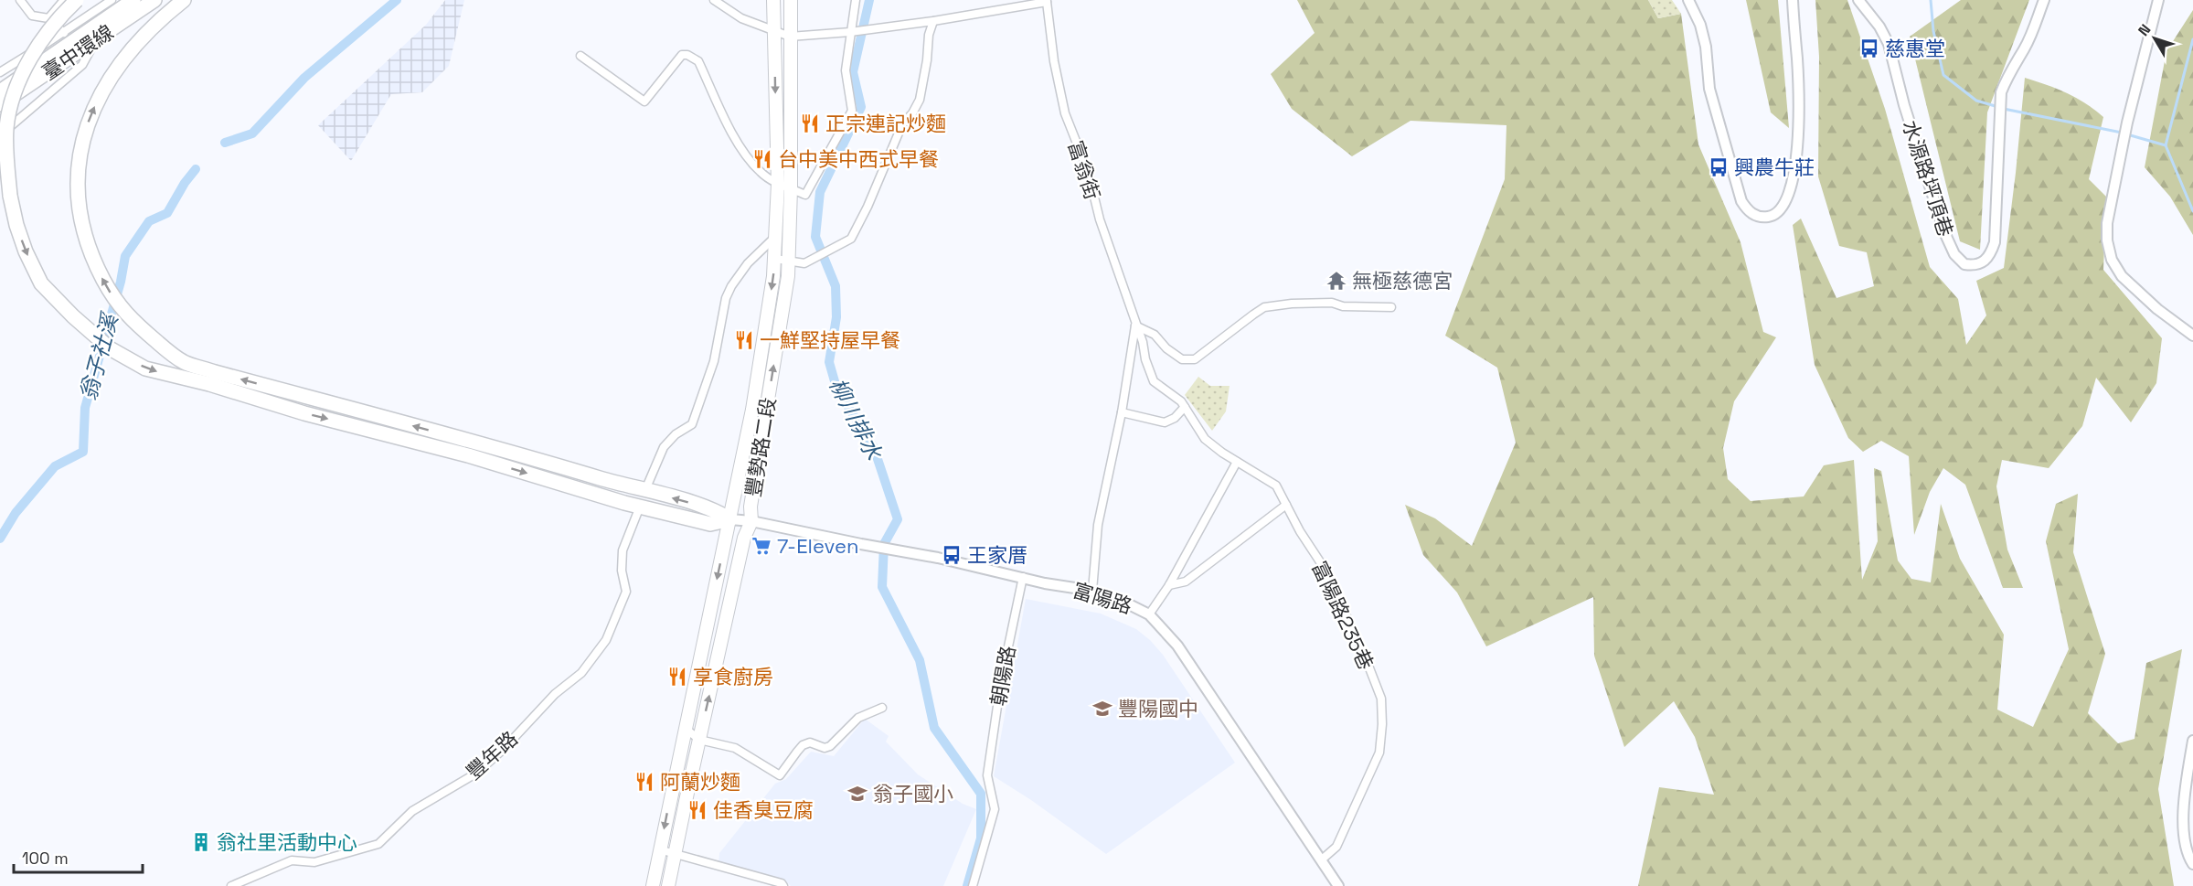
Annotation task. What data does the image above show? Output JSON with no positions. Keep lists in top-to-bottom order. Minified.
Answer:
{"streets":{"highway":["臺中環線"],"main road":["豐勢路二段"],"street":["富翁街","水源路坪頂巷","富陽路","富陽路235巷","朝陽路","豐年路"]},"crossings":[["富翁街","豐勢路二段"],["富翁街","富陽路"],["富翁街","富陽路235巷"],["豐勢路二段","富陽路"],["富陽路","富陽路235巷"],["富陽路","朝陽路"]],"water":["翁子社溪","柳川排水"],"places":{"bus stop":["慈惠堂","興農牛莊","王家厝"],"restaurant":["正宗連記炒麵","台中美中西式早餐","一鮮堅持屋早餐","享食廚房","阿蘭炒麵","佳香臭豆腐"],"temple":["無極慈德宮"],"supermarket":["7-Eleven"],"school or university":["豐陽國中","翁子國小"],"building":["翁社里活動中心"]},"scale_bar":"100 m","north":"top left"}
